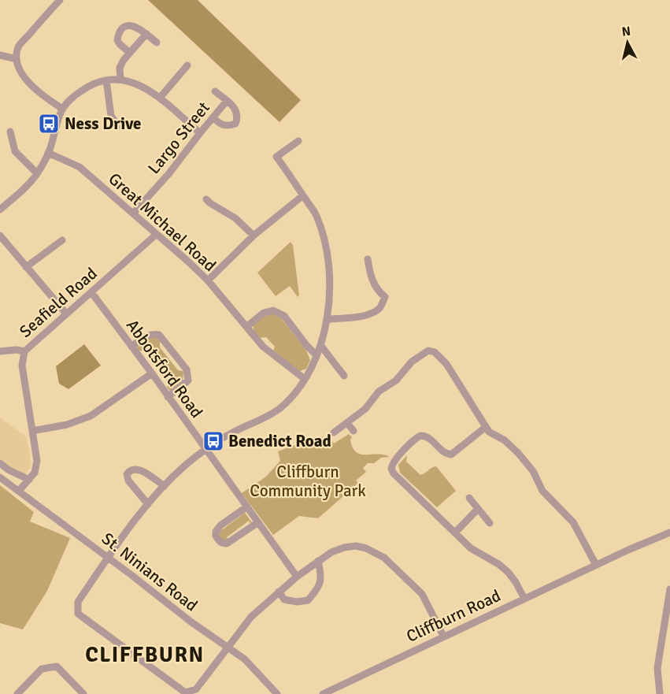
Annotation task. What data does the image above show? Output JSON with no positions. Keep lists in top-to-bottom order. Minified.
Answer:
{"streets":{"street":["Largo Street","Great Michael Road","Seafield Road","Abbotsford Road","St. Ninians Road","Cliffburn Road"]},"crossings":[["Largo Street","Great Michael Road"],["Great Michael Road","Seafield Road"],["Seafield Road","Abbotsford Road"],["Seafield Road","St. Ninians Road"]],"districts":["CLIFFBURN"],"parks":["Cliffburn Community Park"],"places":{"bus stop":["Ness Drive","Benedict Road"]},"north":"top"}
